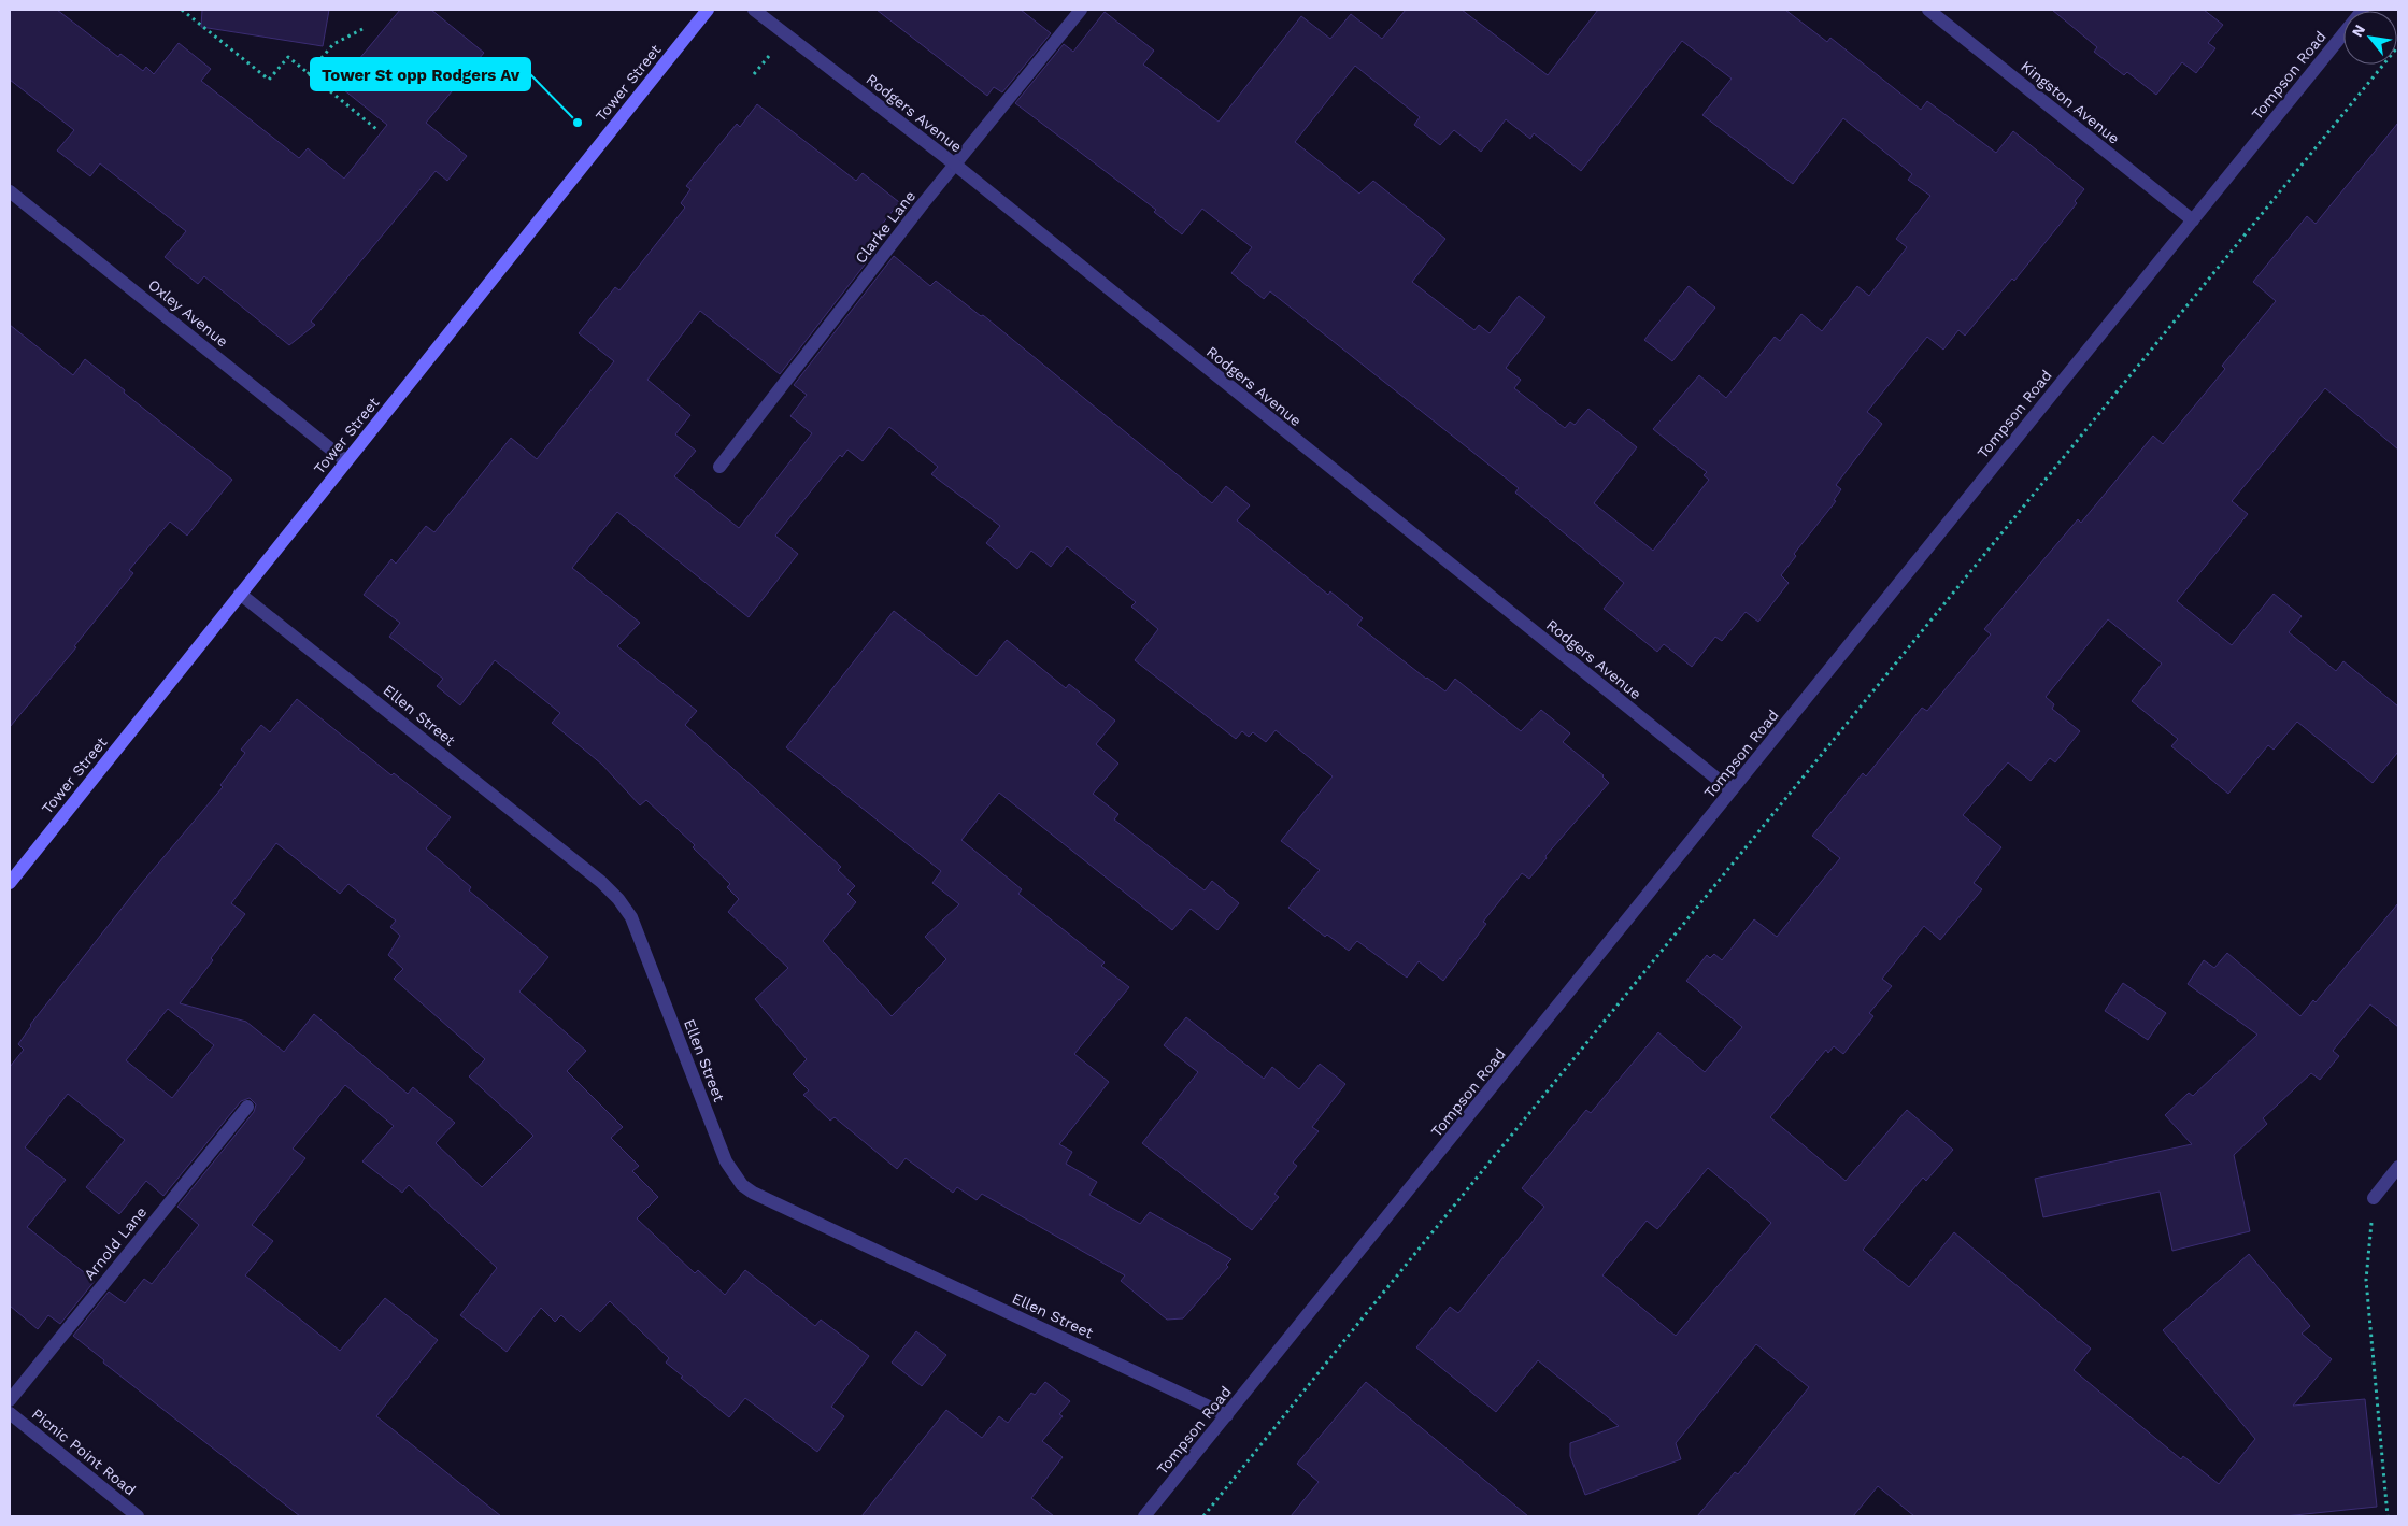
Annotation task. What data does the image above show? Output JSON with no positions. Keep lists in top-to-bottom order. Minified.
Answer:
{"streets":{"main road":["Tower Street"],"street":["Tompson Road","Kingston Avenue","Rodgers Avenue","Clarke Lane","Oxley Avenue","Ellen Street","Arnold Lane","Picnic Point Road"]},"crossings":[["Tompson Road","Kingston Avenue"],["Tompson Road","Rodgers Avenue"],["Tompson Road","Ellen Street"],["Tower Street","Oxley Avenue"],["Tower Street","Ellen Street"],["Rodgers Avenue","Clarke Lane"]],"places":["Tower St opp Rodgers Av"],"north":"top left"}
